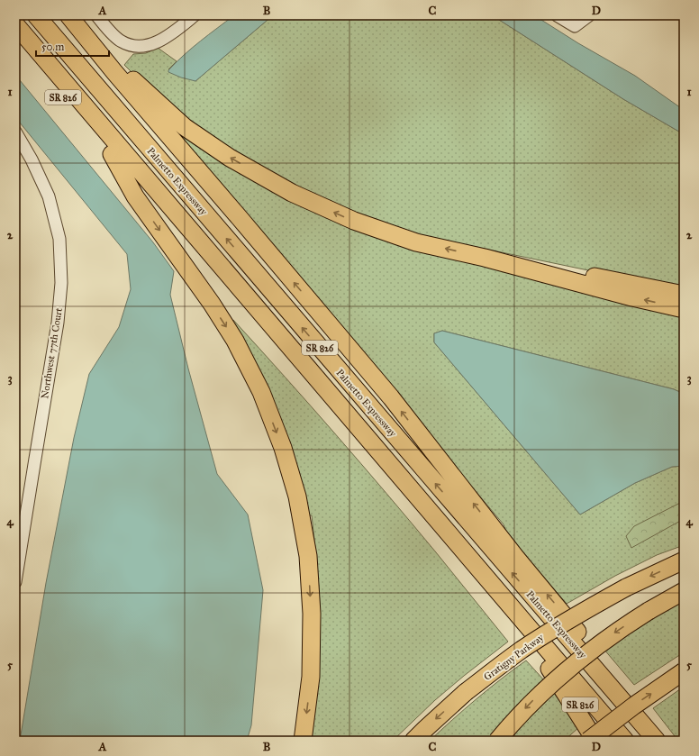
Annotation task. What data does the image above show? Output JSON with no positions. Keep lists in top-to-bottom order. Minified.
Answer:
{"streets":{"highway":["SR 826","Palmetto Expressway","Gratigny Parkway"],"street":["Northwest 77th Court"]},"scale_bar":"50 m","grid":{"columns":["A","B","C","D"],"rows":["1","2","3","4","5"]}}
